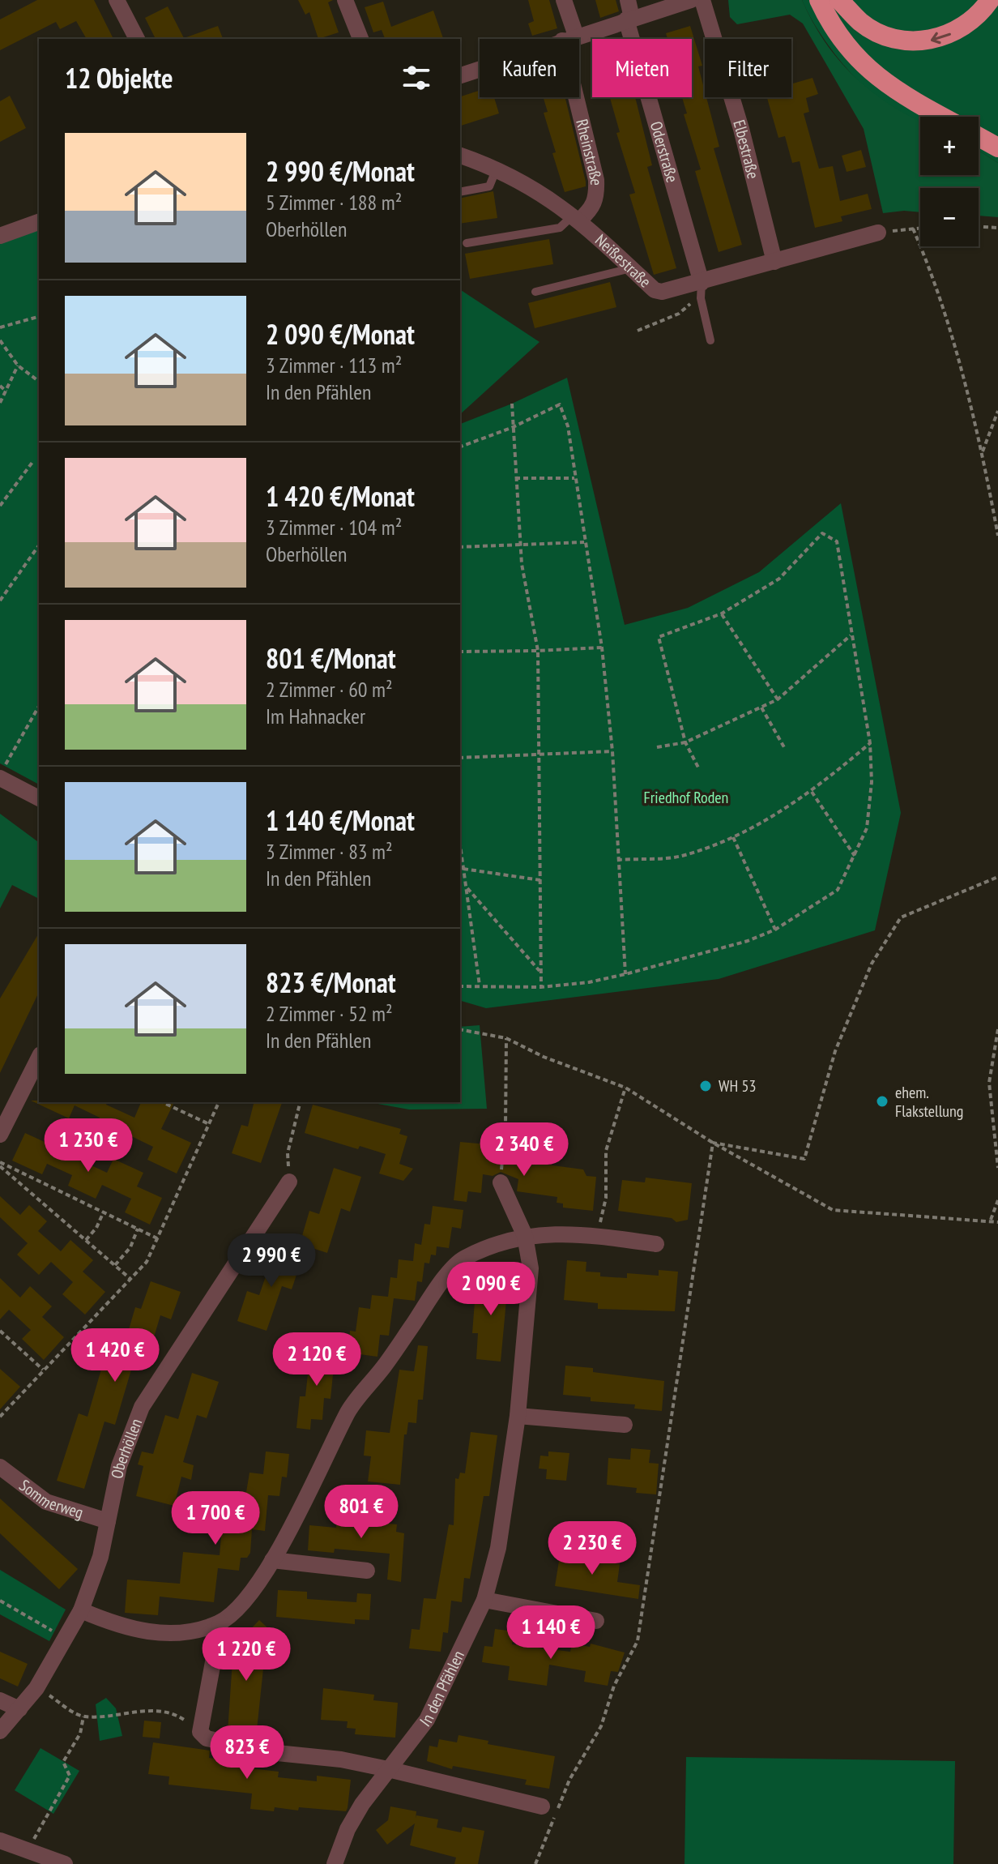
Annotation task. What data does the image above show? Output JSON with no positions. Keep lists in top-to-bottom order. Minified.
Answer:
{"streets":{"street":["Elbestraße","Oderstraße","Rheinstraße","Neißestraße","Oberhöllen","Sommerweg","In den Pfählen"]},"crossings":[["Elbestraße","Neißestraße"],["Oderstraße","Neißestraße"],["Rheinstraße","Neißestraße"],["Oberhöllen","Sommerweg"]],"parks":["Friedhof Roden"],"places":["WH 53","ehem. Flakstellung"],"page":{"chip":["Kaufen","Mieten","Filter"],"heading":"12 Objekte","map_buttons":["+","−"],"list":[{"name":"2 990 €/Monat","note":"5 Zimmer · 188 m² · Oberhöllen"},{"name":"2 090 €/Monat","note":"3 Zimmer · 113 m² · In den Pfählen"},{"name":"1 420 €/Monat","note":"3 Zimmer · 104 m² · Oberhöllen"},{"name":"801 €/Monat","note":"2 Zimmer · 60 m² · Im Hahnacker"},{"name":"1 140 €/Monat","note":"3 Zimmer · 83 m² · In den Pfählen"},{"name":"823 €/Monat","note":"2 Zimmer · 52 m² · In den Pfählen"}],"price":["1 230 €","2 340 €","2 990 €","2 090 €","1 420 €","2 120 €","801 €","1 700 €","2 230 €","1 140 €","1 220 €","823 €"]}}
